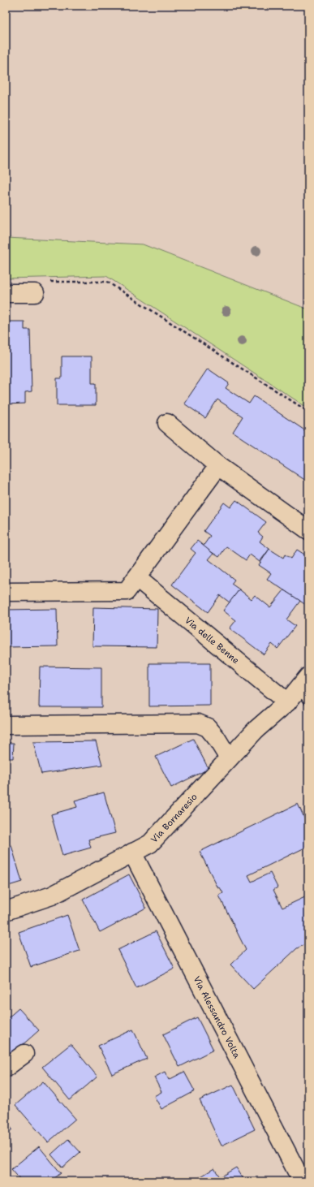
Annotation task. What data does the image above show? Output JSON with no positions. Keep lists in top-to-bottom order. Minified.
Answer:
{"streets":{"street":["Via delle Benne","Via Bornaresio","Via Alessandro Volta"]},"crossings":[["Via delle Benne","Via Bornaresio"],["Via Bornaresio","Via Alessandro Volta"]]}
